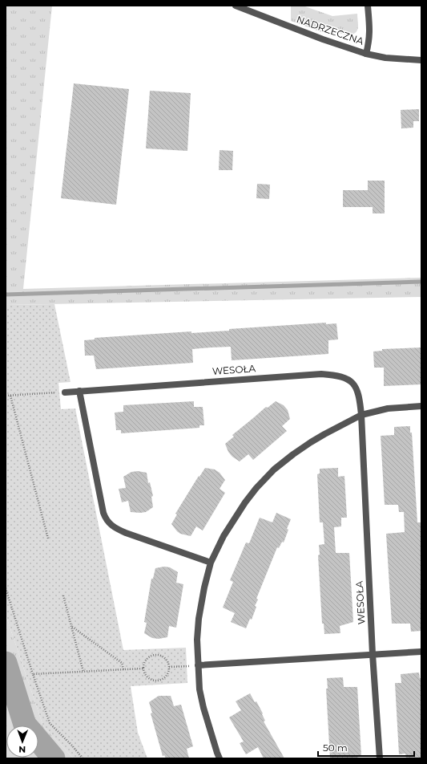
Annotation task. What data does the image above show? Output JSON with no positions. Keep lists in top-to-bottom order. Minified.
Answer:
{"streets":{"street":["NADRZECZNA","WESOŁA"]},"scale_bar":"50 m","north":"bottom"}
